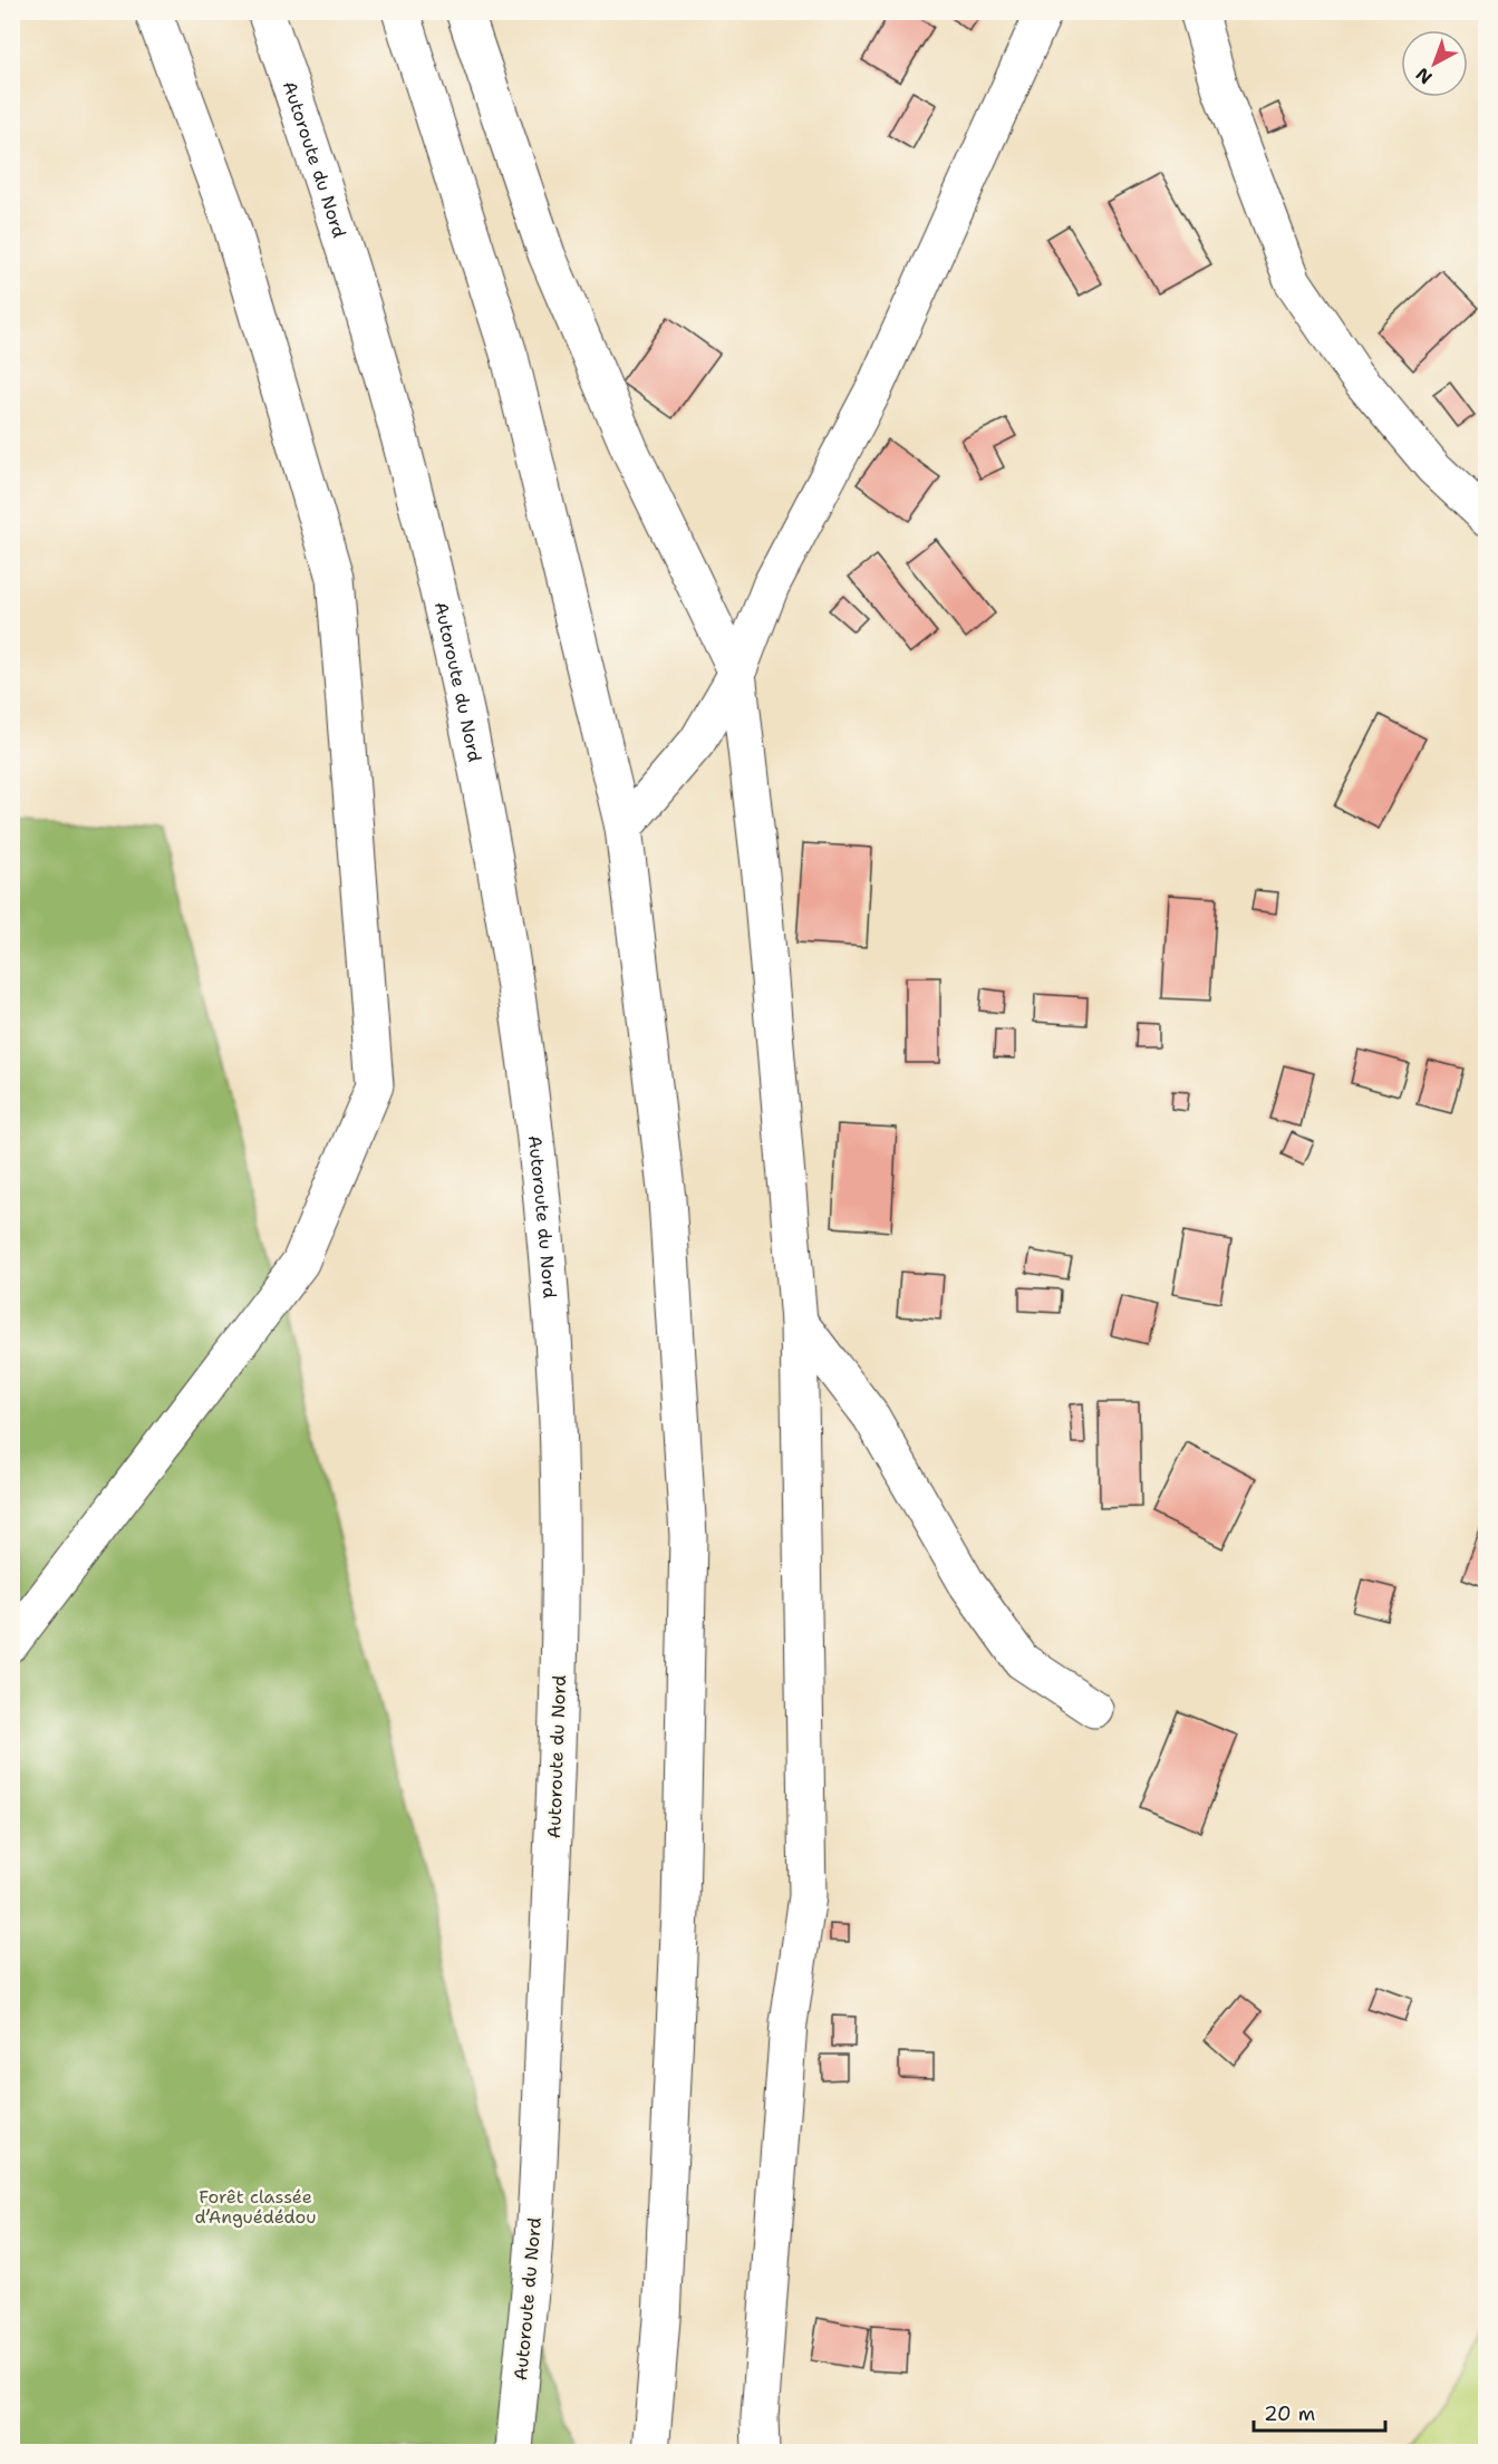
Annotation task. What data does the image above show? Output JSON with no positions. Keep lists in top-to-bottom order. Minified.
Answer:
{"streets":{"main road":["Autoroute du Nord"]},"parks":["Forêt classée d’Anguédédou"],"scale_bar":"20 m","north":"bottom left"}
